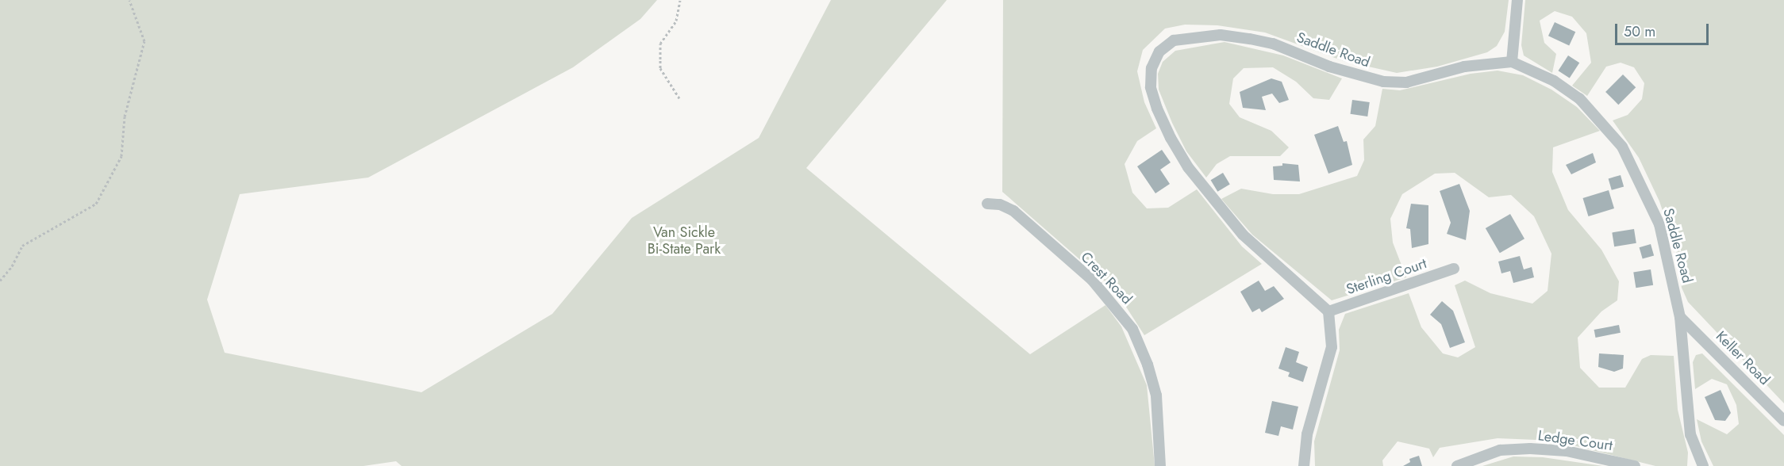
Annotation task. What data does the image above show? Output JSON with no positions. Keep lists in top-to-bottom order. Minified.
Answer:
{"streets":{"street":["Saddle Road","Sterling Court","Crest Road","Keller Road","Ledge Court"]},"crossings":[["Saddle Road","Sterling Court"],["Saddle Road","Keller Road"]],"parks":["Van Sickle Bi-State Park"],"scale_bar":"50 m"}
